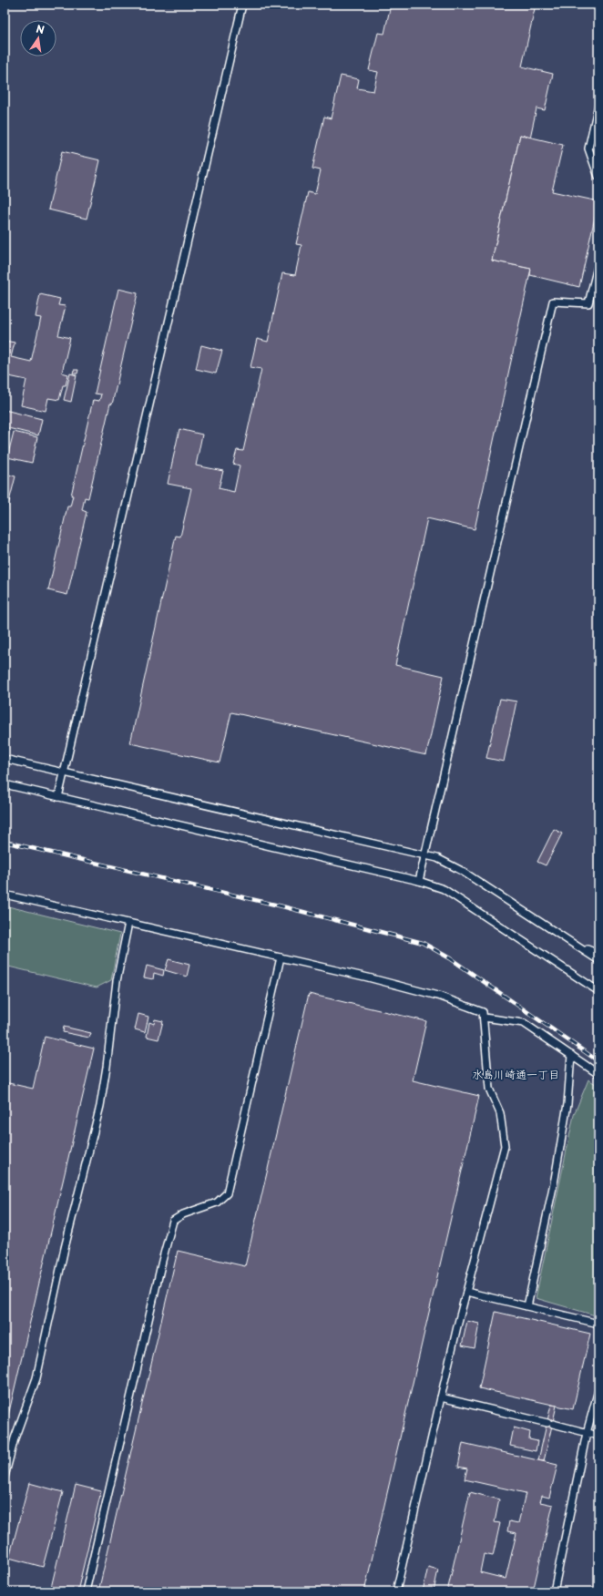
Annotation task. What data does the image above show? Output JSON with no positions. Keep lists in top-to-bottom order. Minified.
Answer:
{"districts":["水島川崎通一丁目"],"north":"top"}
